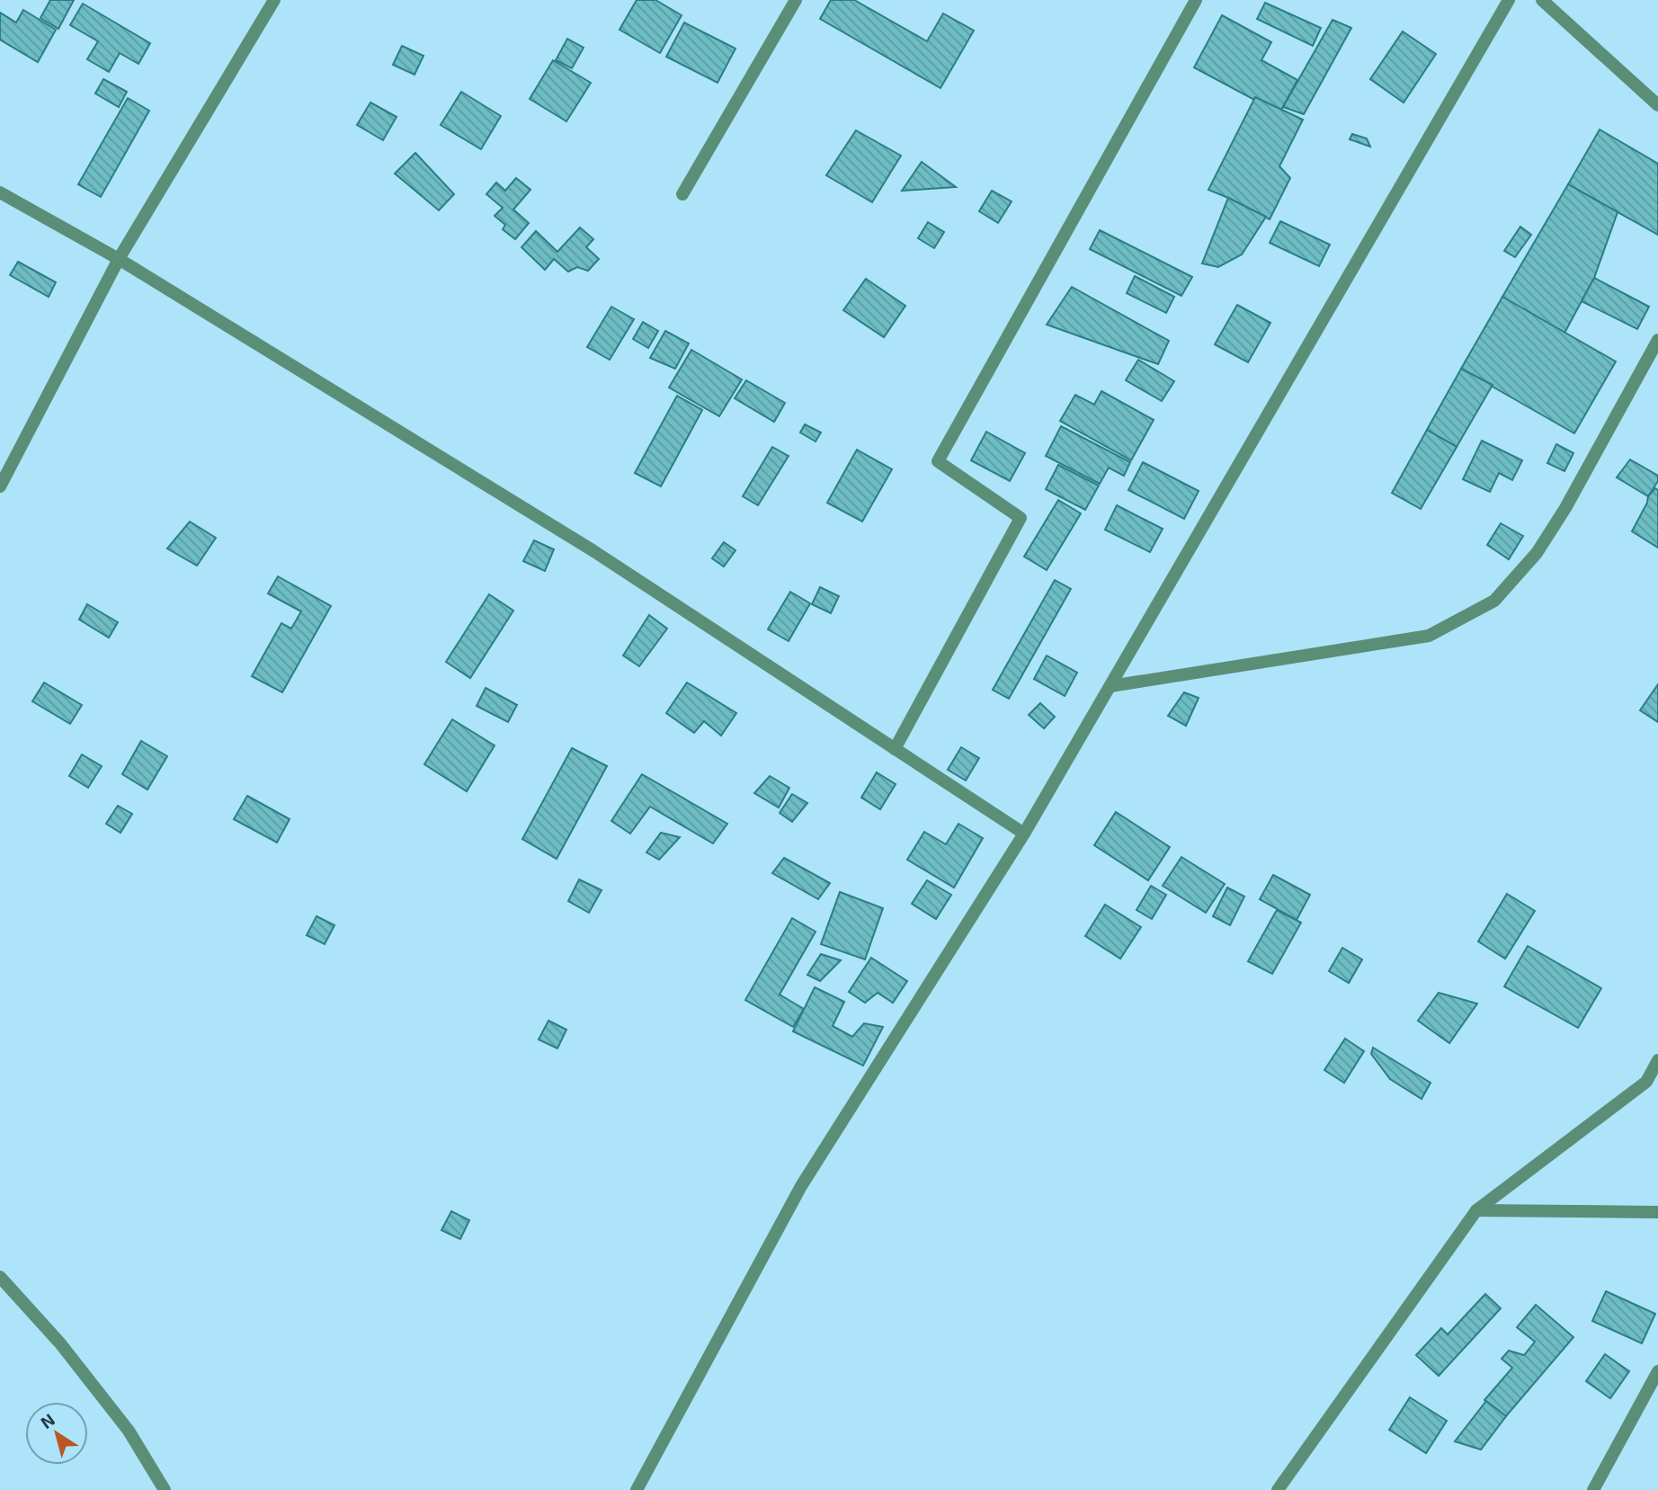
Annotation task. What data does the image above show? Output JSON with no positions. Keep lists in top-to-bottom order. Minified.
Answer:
{"north":"top left"}
